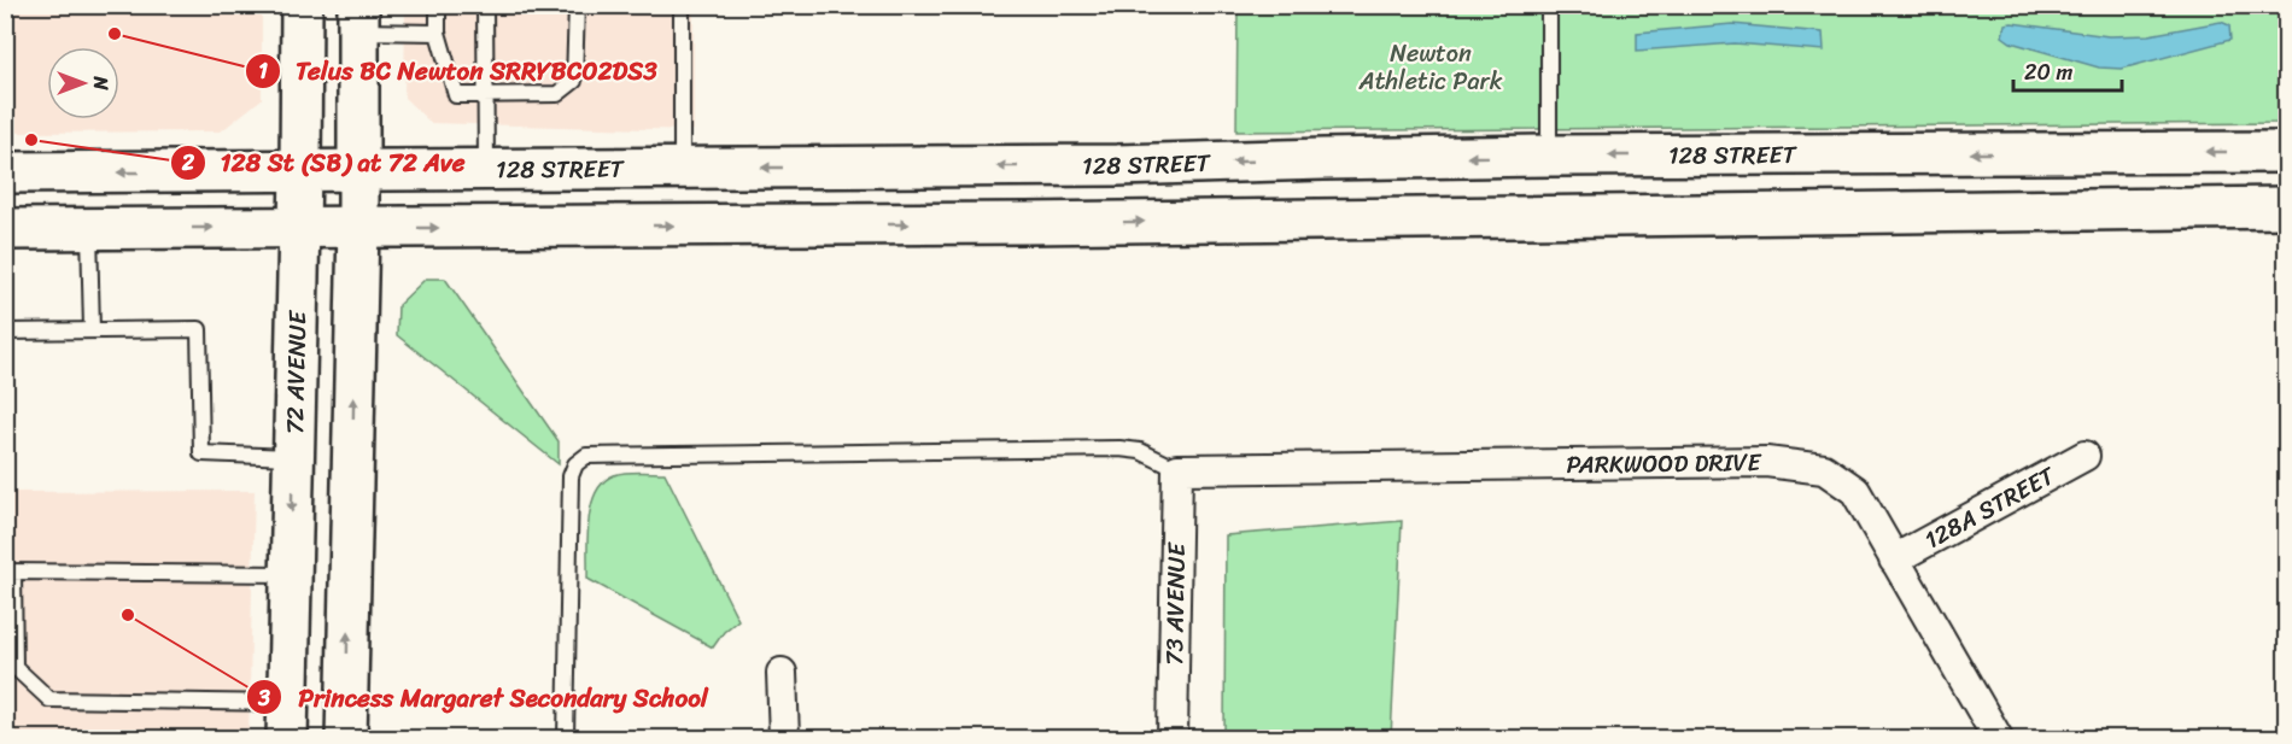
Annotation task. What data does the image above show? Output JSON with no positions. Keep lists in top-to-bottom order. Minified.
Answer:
{"streets":{"main road":["128 STREET","72 AVENUE"],"street":["PARKWOOD DRIVE","128A STREET","73 AVENUE"]},"crossings":[["128 STREET","72 AVENUE"],["PARKWOOD DRIVE","128A STREET"],["PARKWOOD DRIVE","73 AVENUE"]],"parks":["Newton Athletic Park"],"places":["Telus BC Newton SRRYBC02DS3","128 St (SB) at 72 Ave","Princess Margaret Secondary School"],"scale_bar":"20 m","north":"right"}
